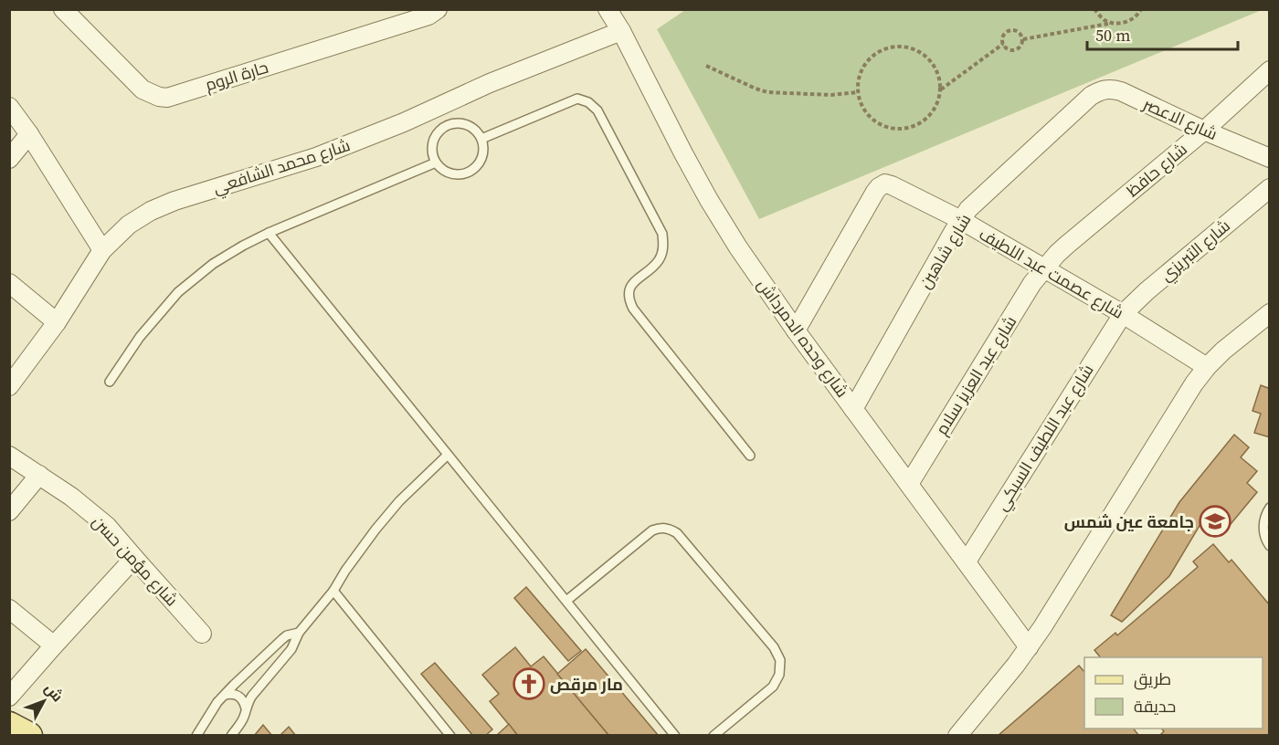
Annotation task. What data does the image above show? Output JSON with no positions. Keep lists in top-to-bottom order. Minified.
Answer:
{"streets":{"street":["حارة الروم","شارع الاعصر","شارع محمد الشافعي","شارع حافظ","شارع التبريزي","شارع شاهين","شارع عصمت عبد اللطيف","شارع وحده الدمرداش","شارع عبد العزيز سلام","شارع عبد اللطيف السبكي","شارع مؤمن حسن"]},"crossings":[["شارع الاعصر","شارع حافظ"],["شارع الاعصر","شارع شاهين"],["شارع محمد الشافعي","شارع وحده الدمرداش"],["شارع حافظ","شارع عصمت عبد اللطيف"],["شارع حافظ","شارع عبد العزيز سلام"],["شارع التبريزي","شارع عصمت عبد اللطيف"],["شارع التبريزي","شارع عبد اللطيف السبكي"],["شارع شاهين","شارع عصمت عبد اللطيف"],["شارع شاهين","شارع وحده الدمرداش"],["شارع عصمت عبد اللطيف","شارع وحده الدمرداش"],["شارع عصمت عبد اللطيف","شارع عبد العزيز سلام"],["شارع عصمت عبد اللطيف","شارع عبد اللطيف السبكي"],["شارع وحده الدمرداش","شارع عبد العزيز سلام"],["شارع وحده الدمرداش","شارع عبد اللطيف السبكي"]],"places":{"school or university":["جامعة عين شمس"],"church":["مار مرقص"]},"legend":["طريق","حديقة"],"scale_bar":"50 m","north":"top right"}
